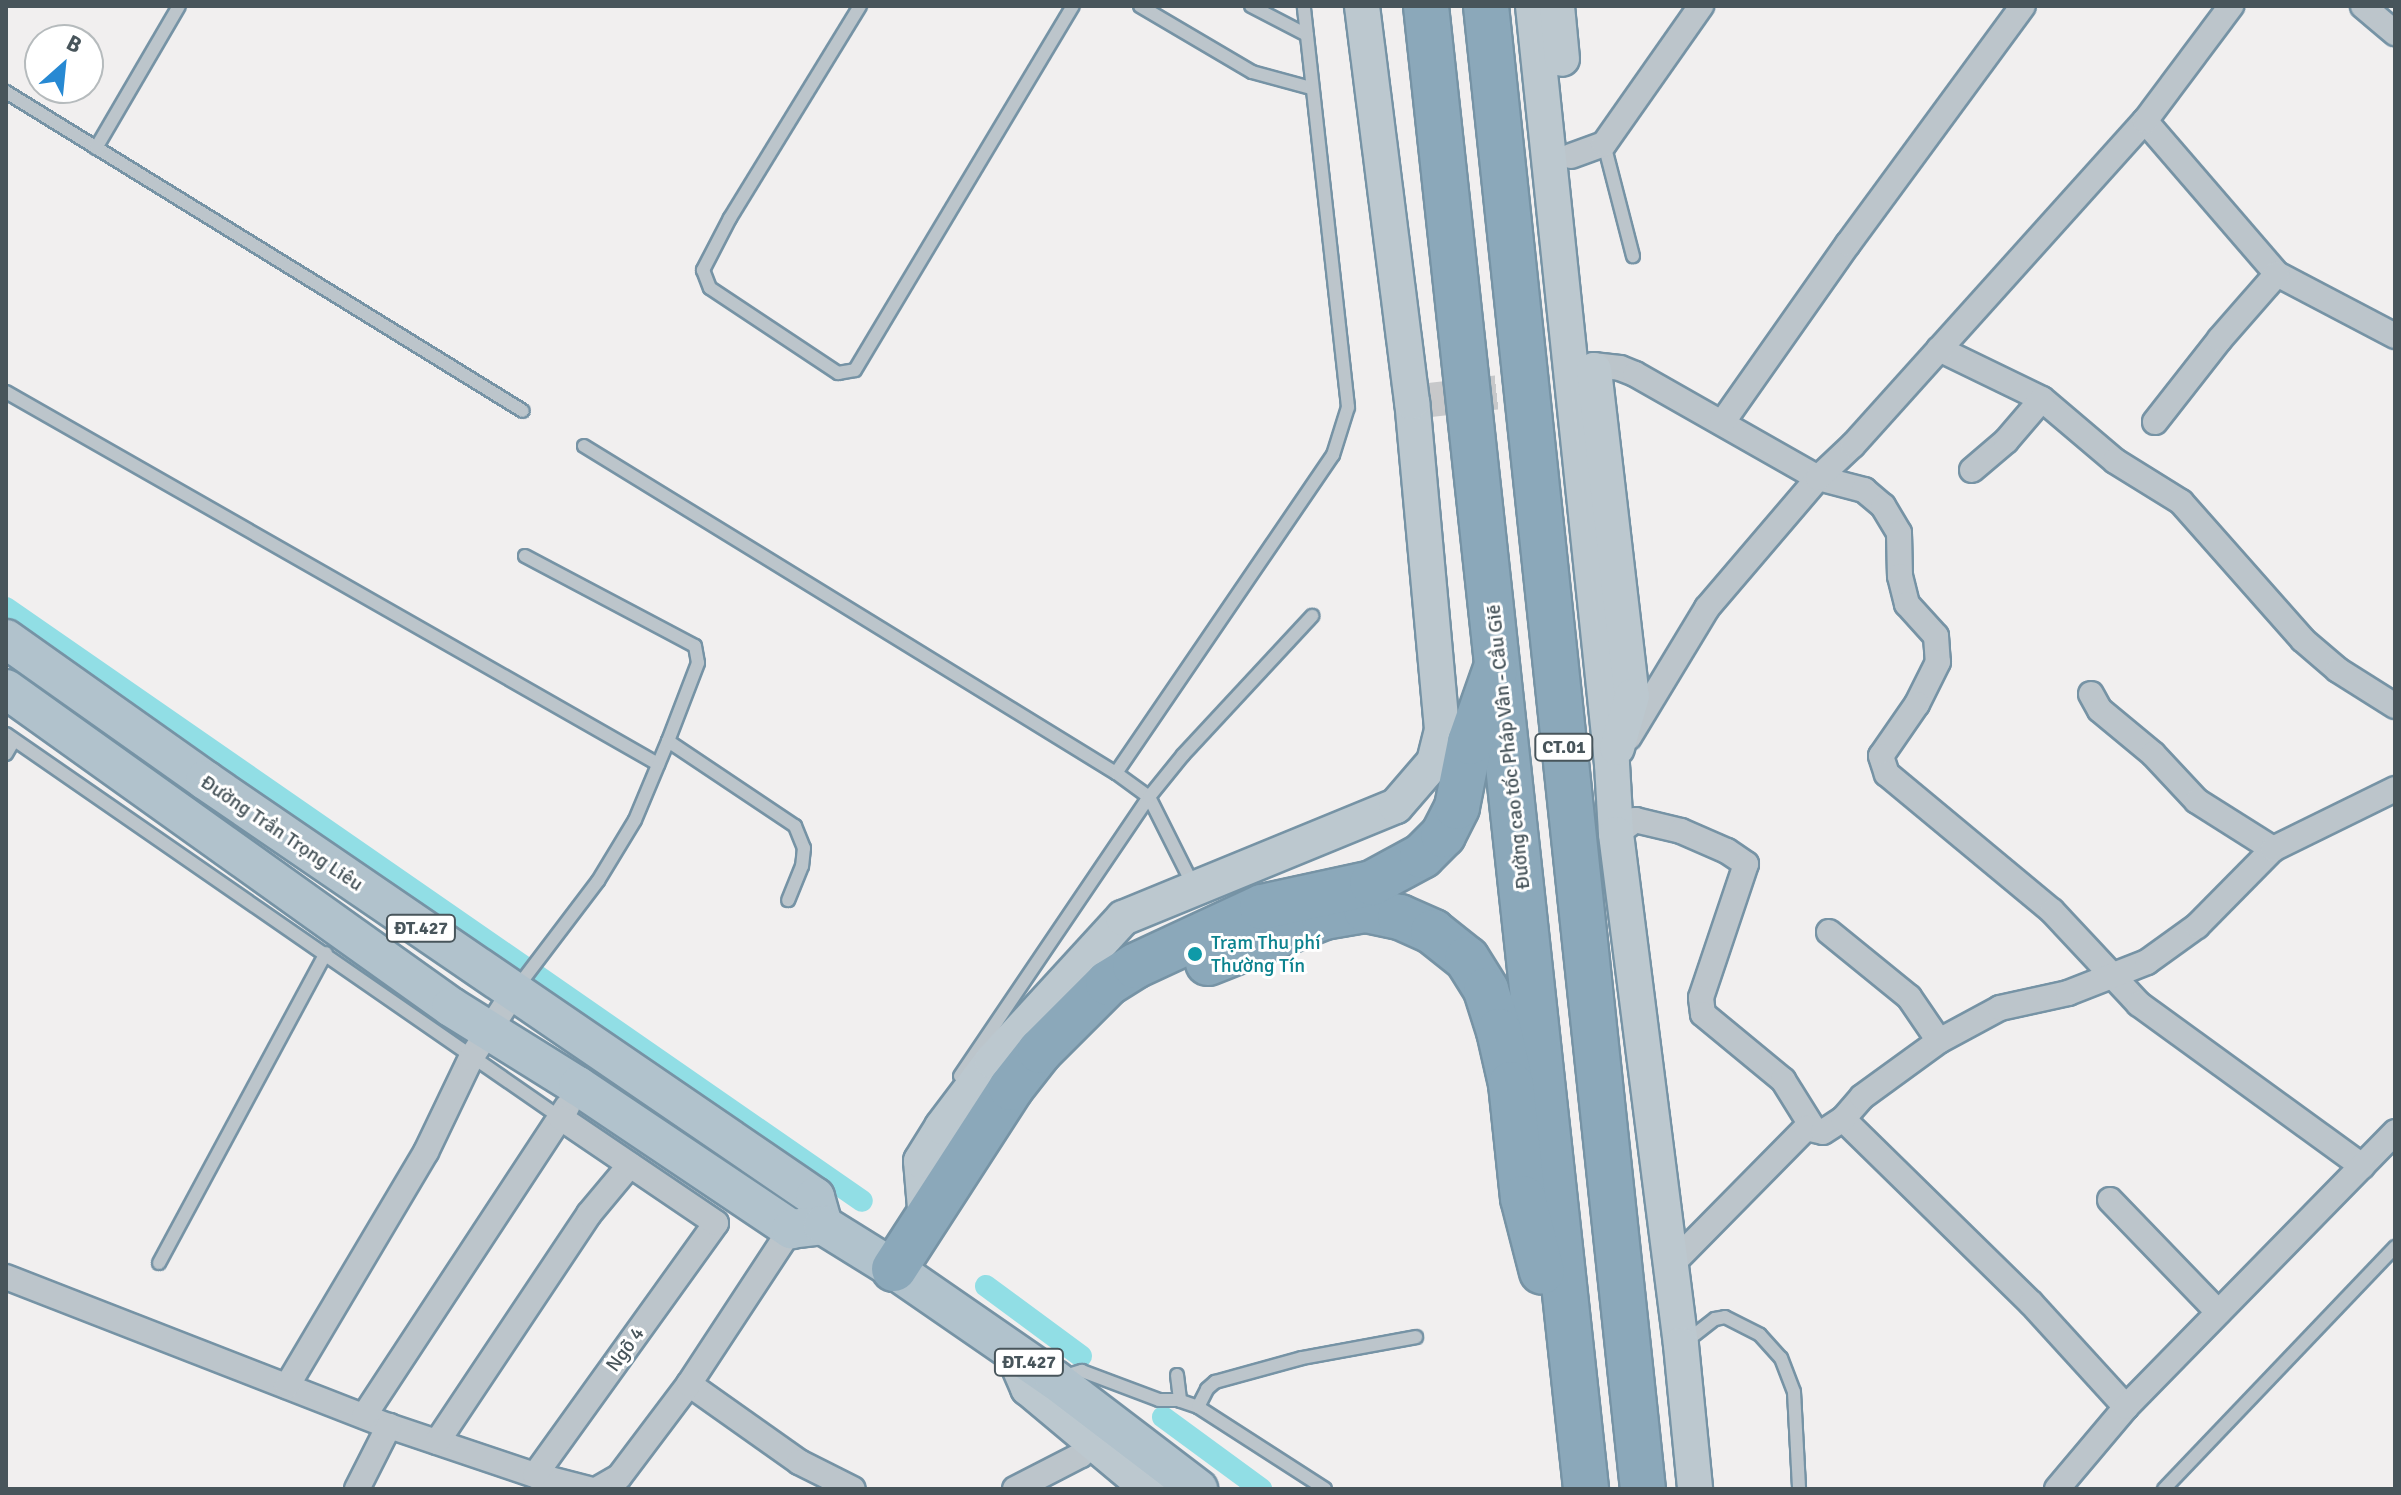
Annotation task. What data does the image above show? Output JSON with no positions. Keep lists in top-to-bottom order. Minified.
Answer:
{"streets":{"highway":["Đường cao tốc Pháp Vân - Cầu Giẽ","CT.01"],"main road":["Đường Trần Trọng Liêu","ĐT.427"],"street":["Ngõ 4"]},"crossings":[["Đường Trần Trọng Liêu","ĐT.427"]],"places":["Trạm Thu phí Thường Tín"],"north":"top right"}
